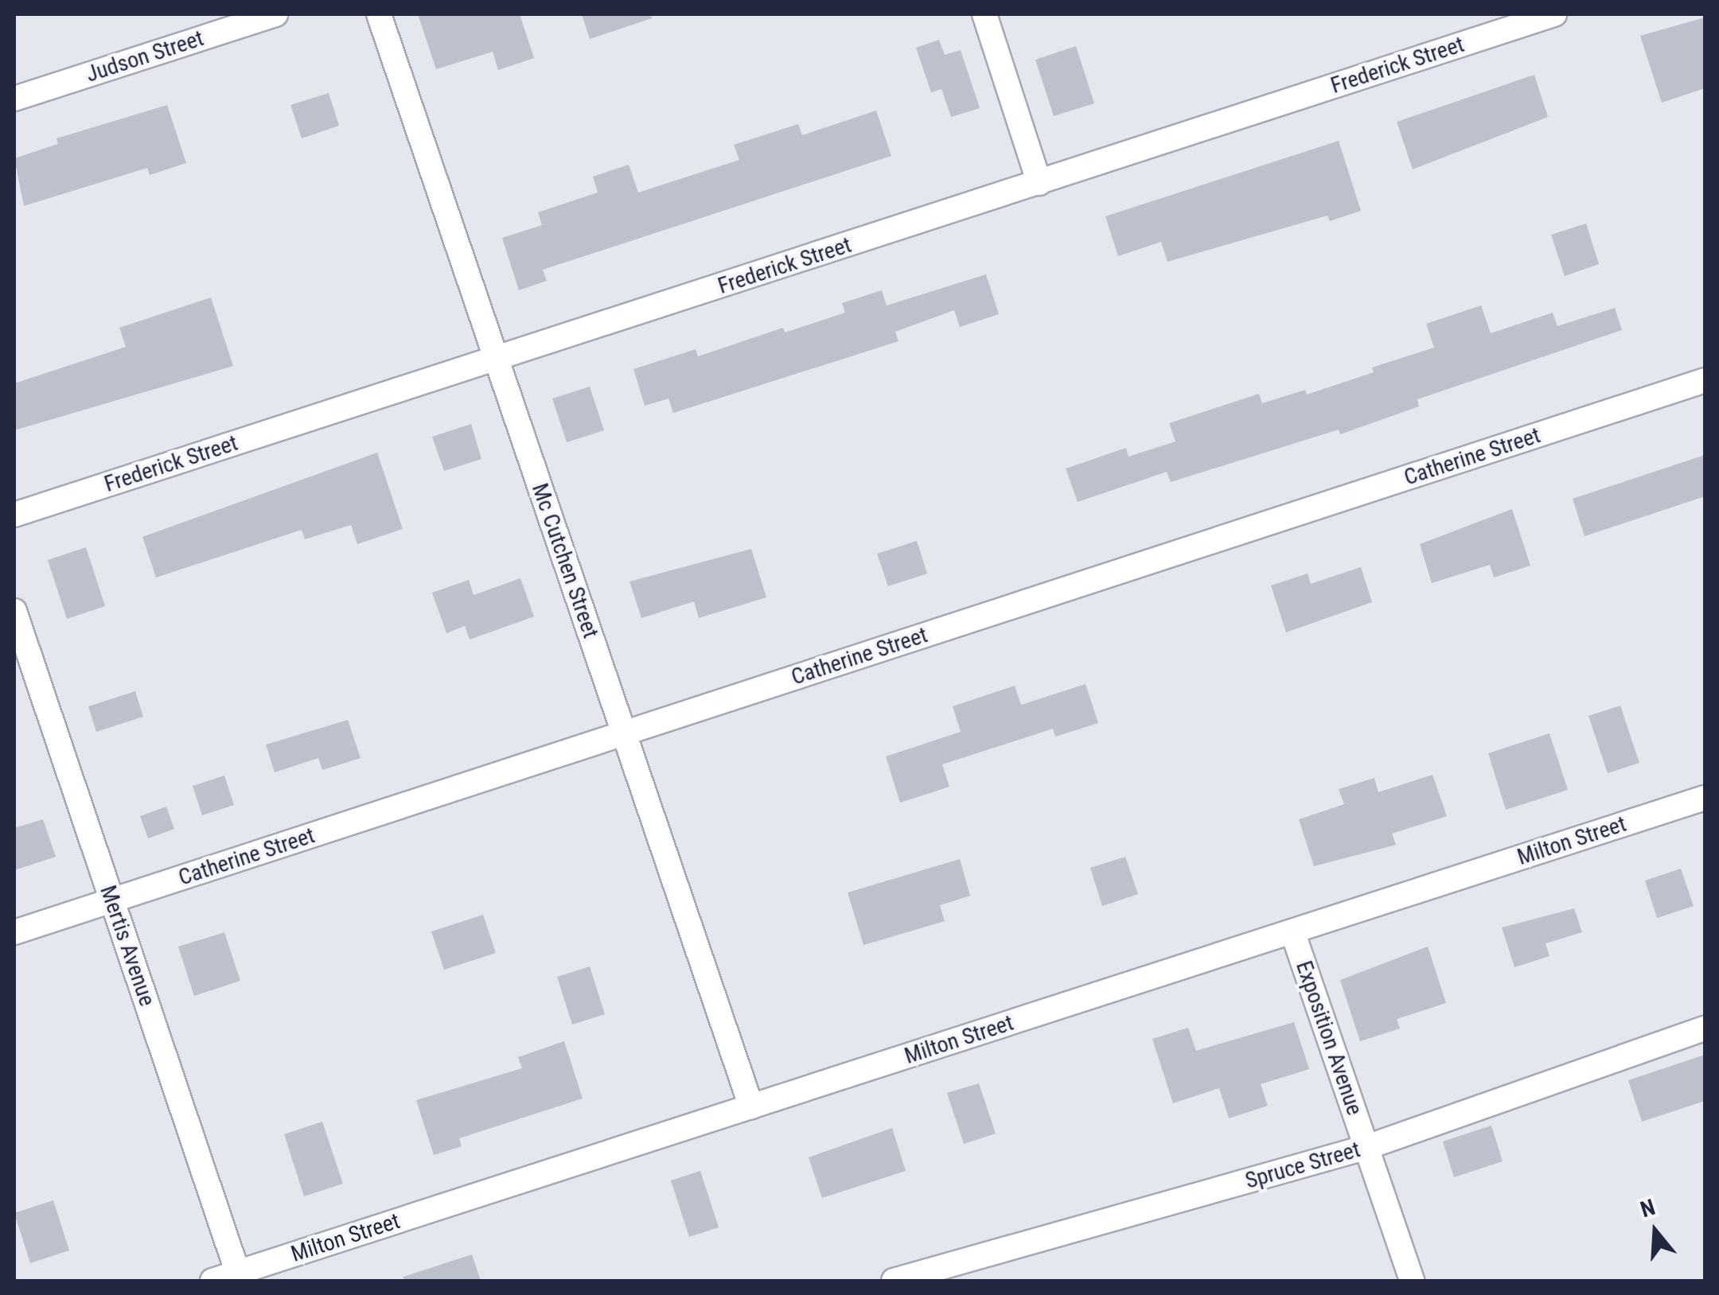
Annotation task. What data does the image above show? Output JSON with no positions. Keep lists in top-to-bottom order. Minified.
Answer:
{"streets":{"street":["Judson Street","Frederick Street","Catherine Street","Mc Cutchen Street","Milton Street","Mertis Avenue","Exposition Avenue","Spruce Street"]},"crossings":[["Frederick Street","Mc Cutchen Street"],["Catherine Street","Mc Cutchen Street"],["Catherine Street","Mertis Avenue"],["Mc Cutchen Street","Milton Street"],["Milton Street","Mertis Avenue"],["Milton Street","Exposition Avenue"],["Exposition Avenue","Spruce Street"]],"north":"top"}
